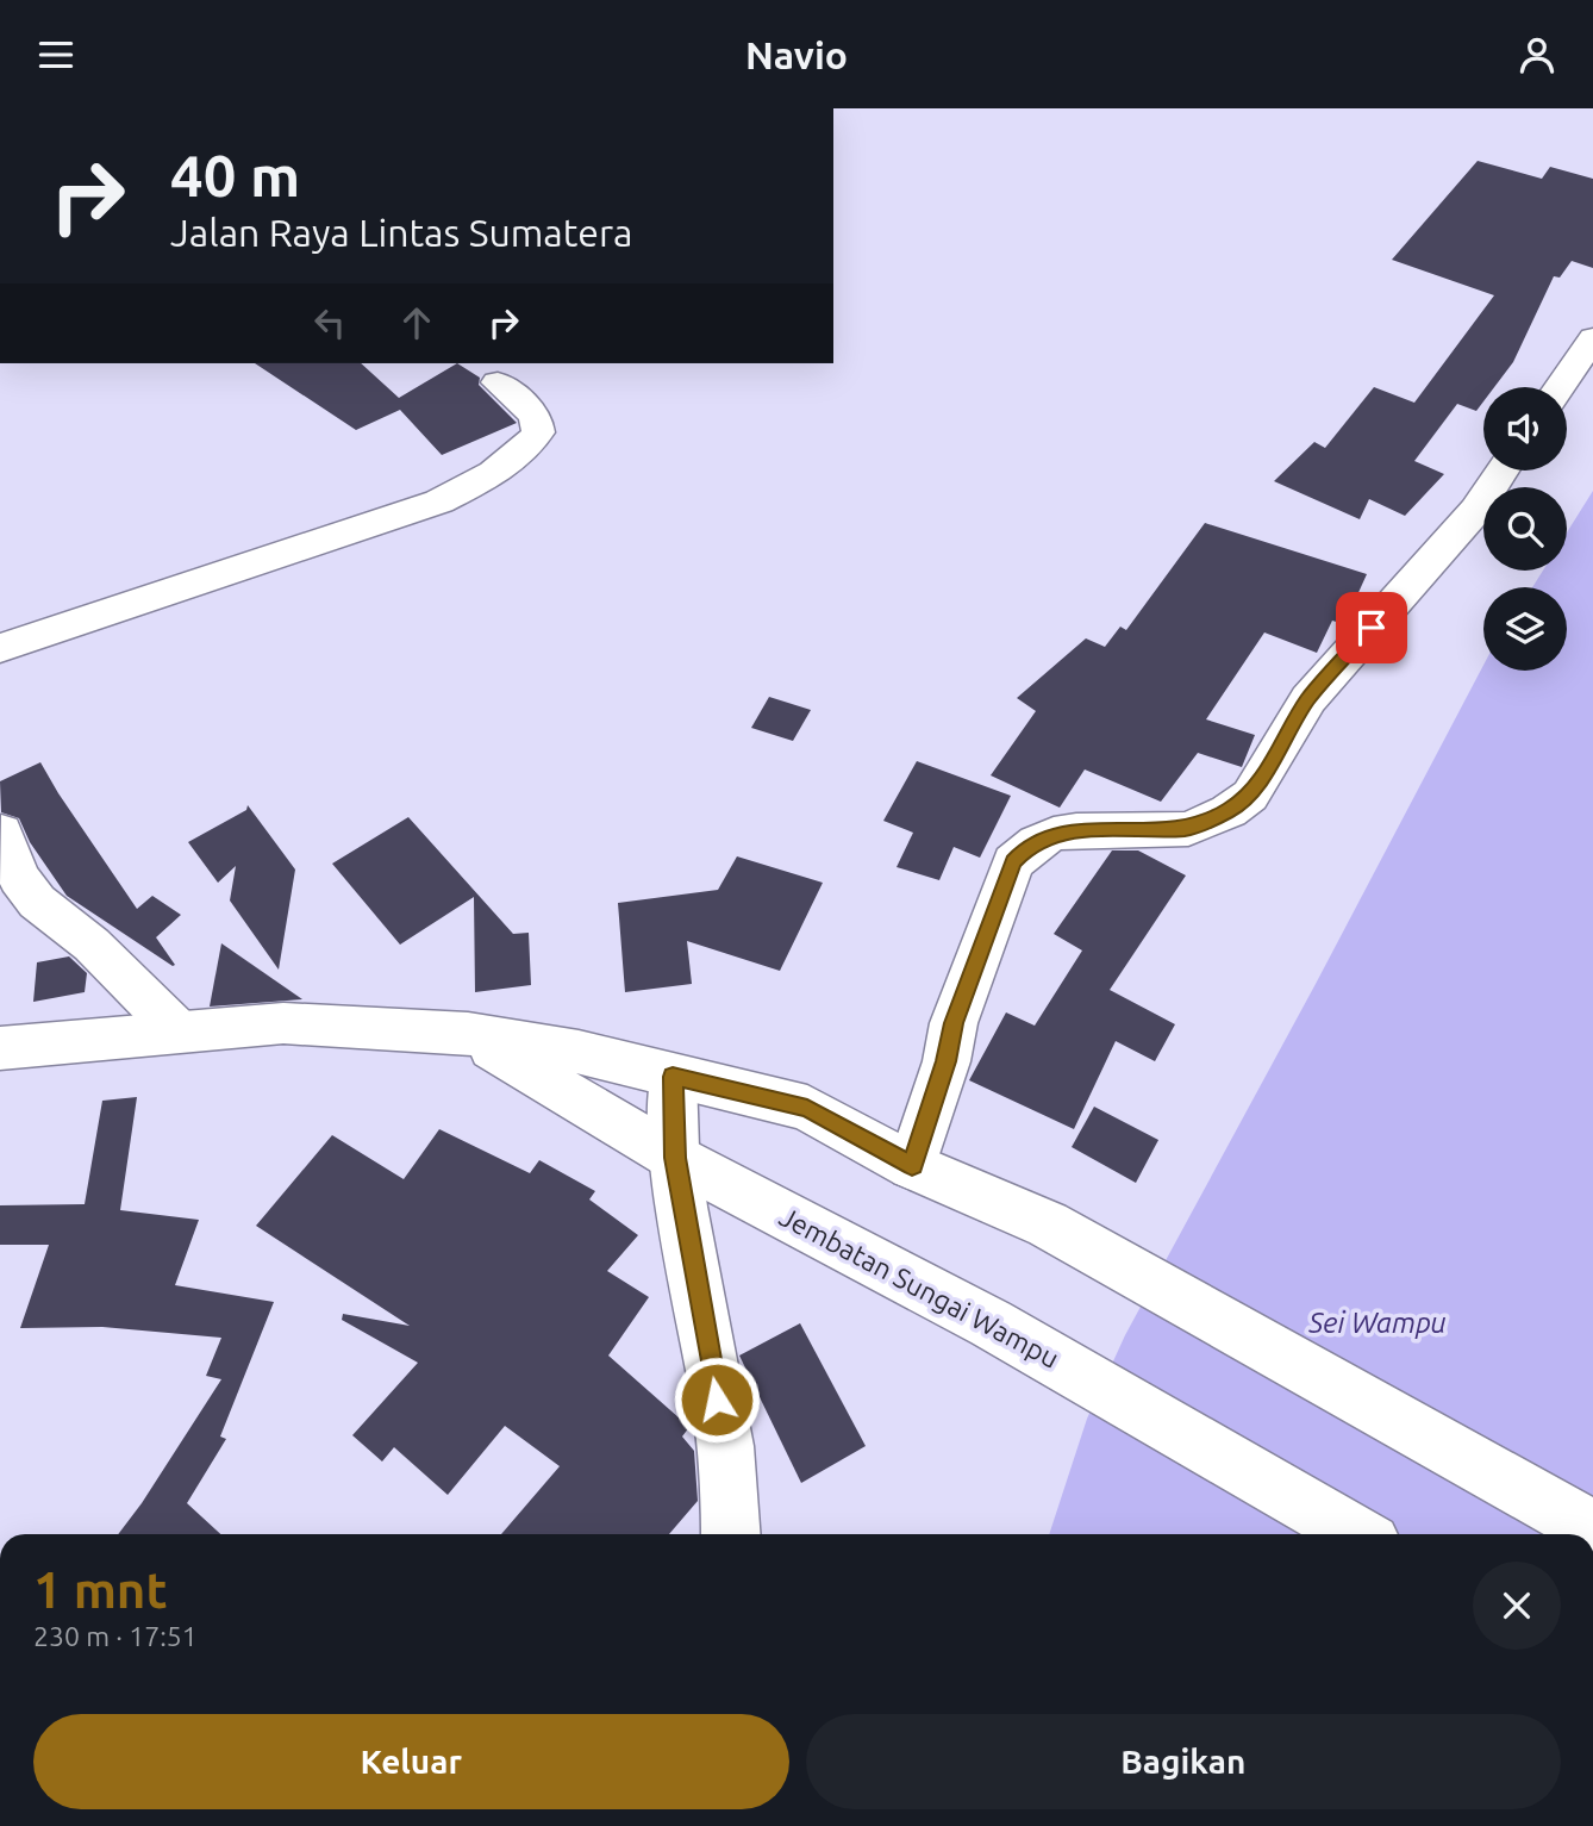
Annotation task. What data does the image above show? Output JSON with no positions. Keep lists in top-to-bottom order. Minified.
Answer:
{"streets":{"main road":["Jembatan Sungai Wampu"]},"water":["Sei Wampu"],"page":{"header":"Navio","turn":["40 m","Jalan Raya Lintas Sumatera"],"heading":["1 mnt","230 m · 17:51"],"buttons":["Keluar","Bagikan"]}}
